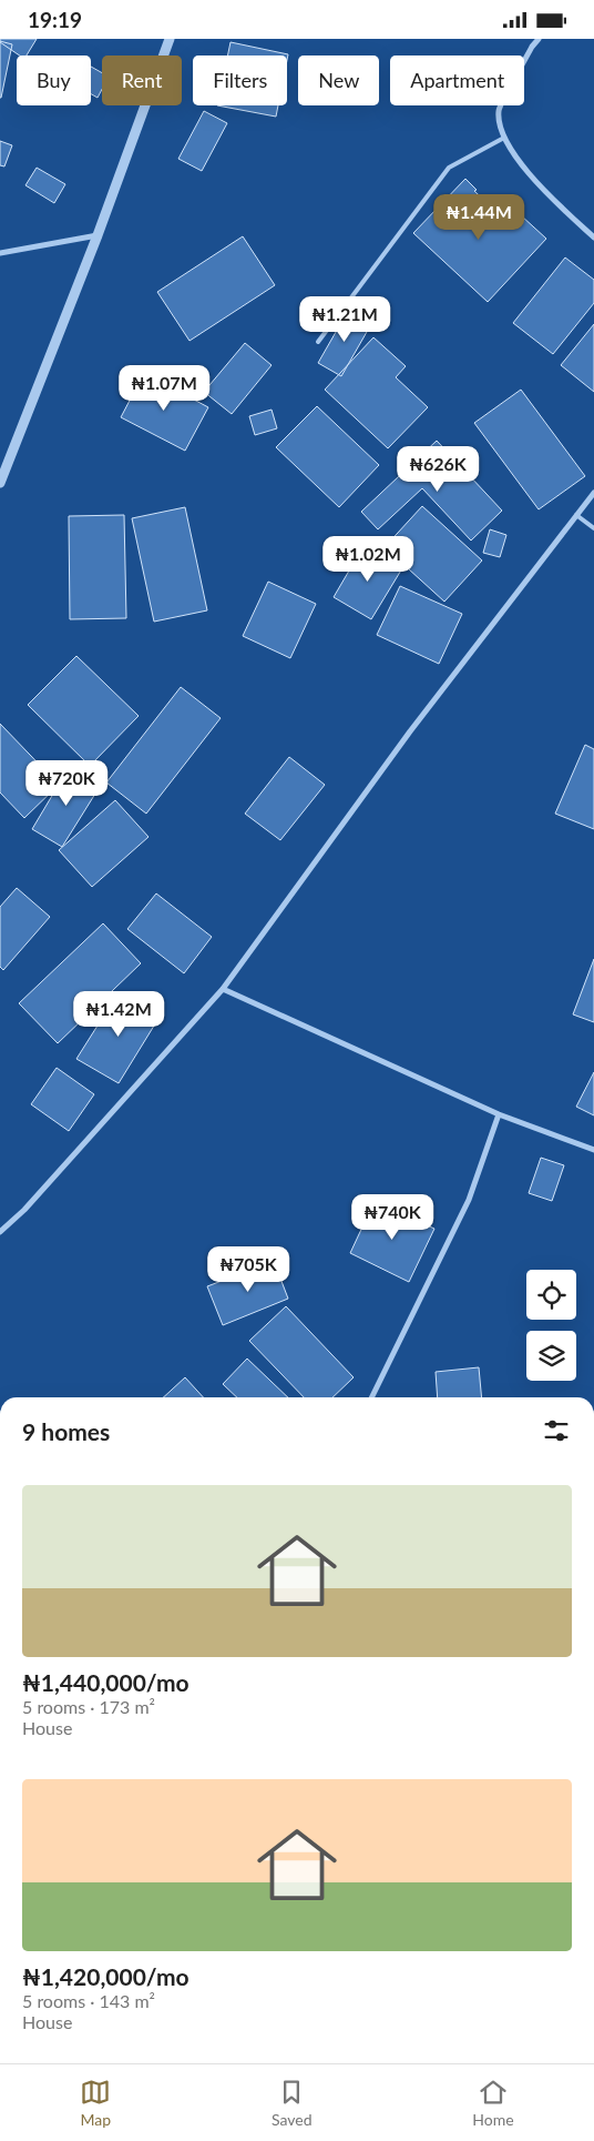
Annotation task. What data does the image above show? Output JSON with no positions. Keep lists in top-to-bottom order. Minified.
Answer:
{"page":{"status":"19:19","chip":["Buy","Rent","Filters","New","Apartment"],"price":["₦1.44M","₦1.21M","₦1.07M","₦626K","₦1.02M","₦720K","₦1.42M","₦740K","₦705K"],"heading":"9 homes","list":[{"name":"₦1,440,000/mo","note":"5 rooms · 173 m² · House"},{"name":"₦1,420,000/mo","note":"5 rooms · 143 m² · House"}],"tabs":["Map","Saved","Home"]}}
